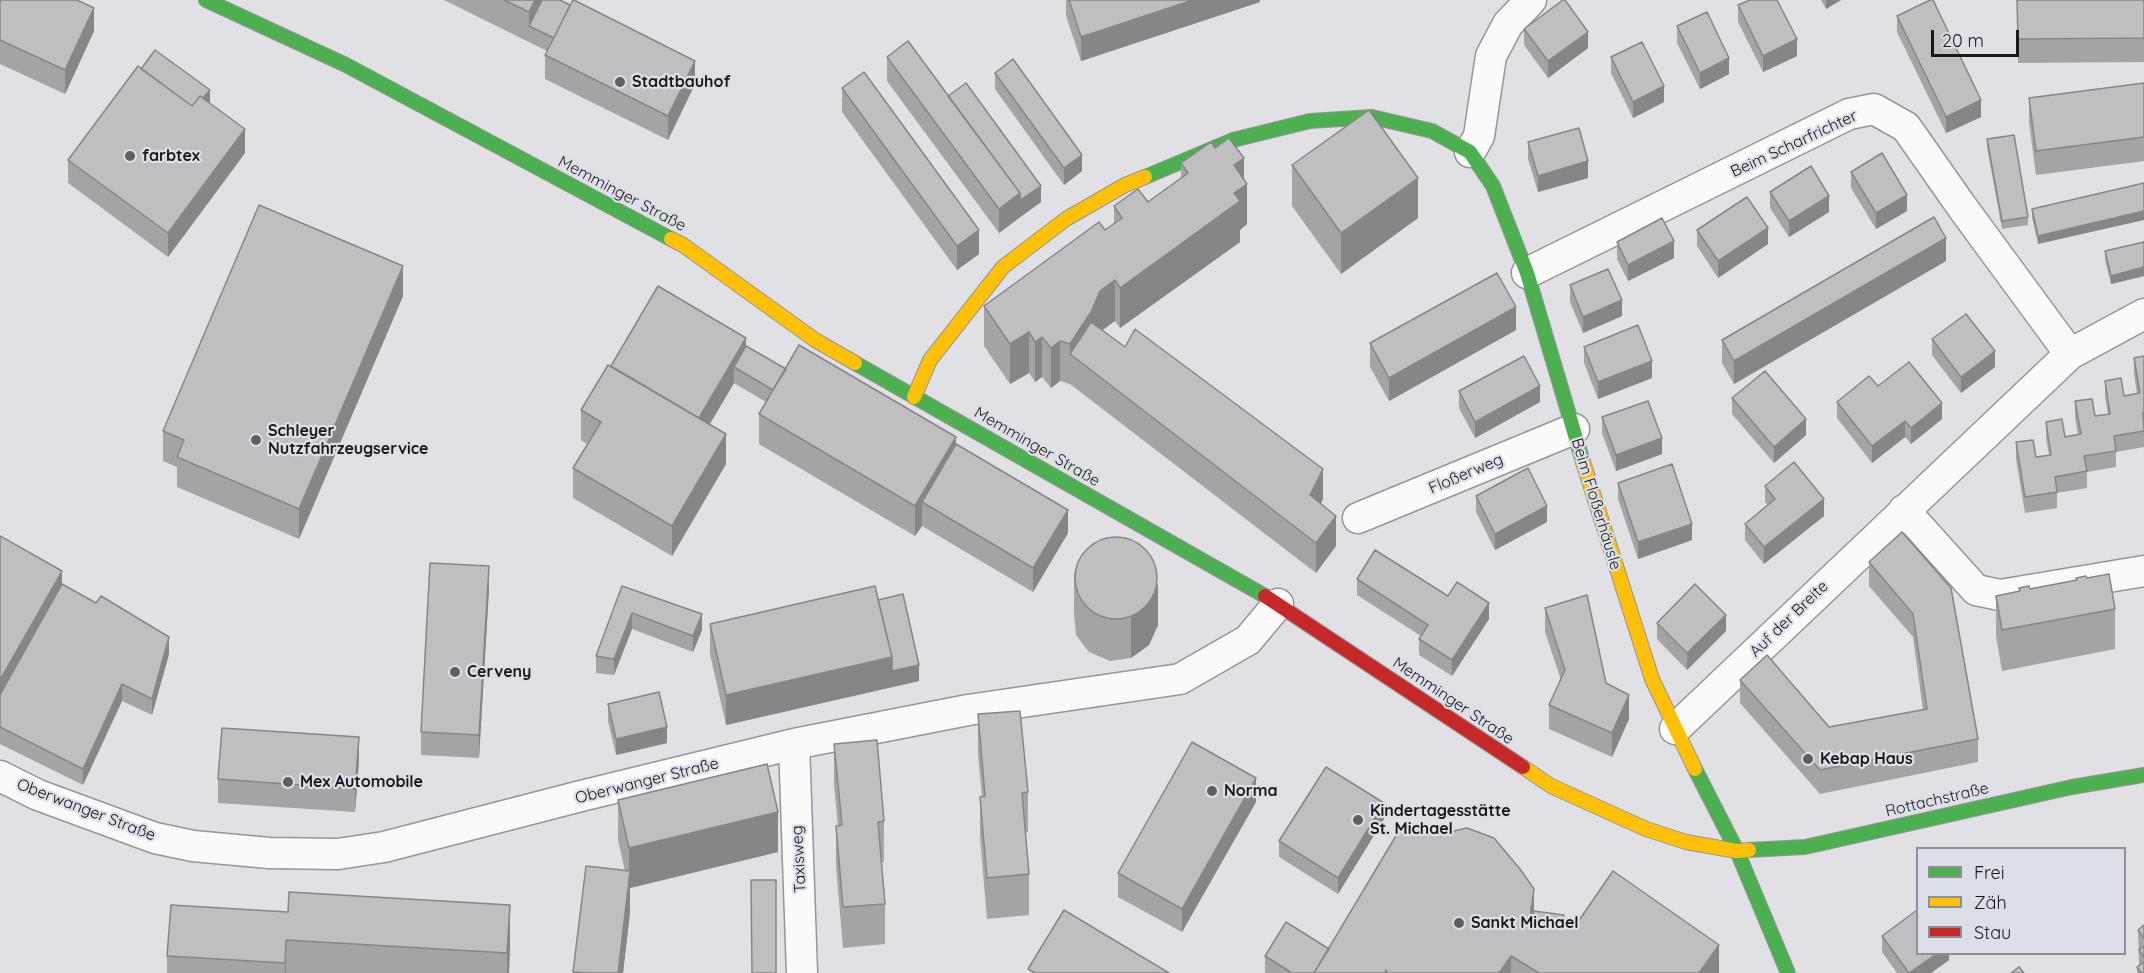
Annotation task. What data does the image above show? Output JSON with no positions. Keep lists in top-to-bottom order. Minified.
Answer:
{"streets":{"main road":["Memminger Straße","Beim Floßerhäusle","Rottachstraße"],"street":["Beim Scharfrichter","Floßerweg","Auf der Breite","Oberwanger Straße","Taxisweg"]},"crossings":[["Beim Scharfrichter","Beim Floßerhäusle"],["Beim Scharfrichter","Auf der Breite"],["Memminger Straße","Beim Floßerhäusle"],["Memminger Straße","Oberwanger Straße"],["Memminger Straße","Rottachstraße"],["Floßerweg","Beim Floßerhäusle"],["Beim Floßerhäusle","Auf der Breite"],["Beim Floßerhäusle","Rottachstraße"],["Oberwanger Straße","Taxisweg"]],"places":["Stadtbauhof","farbtex","Schleyer Nutzfahrzeugservice","Cerveny","Kebap Haus","Mex Automobile","Norma","Kindertagesstätte St. Michael","Sankt Michael"],"legend":["Frei","Zäh","Stau"],"scale_bar":"20 m"}
